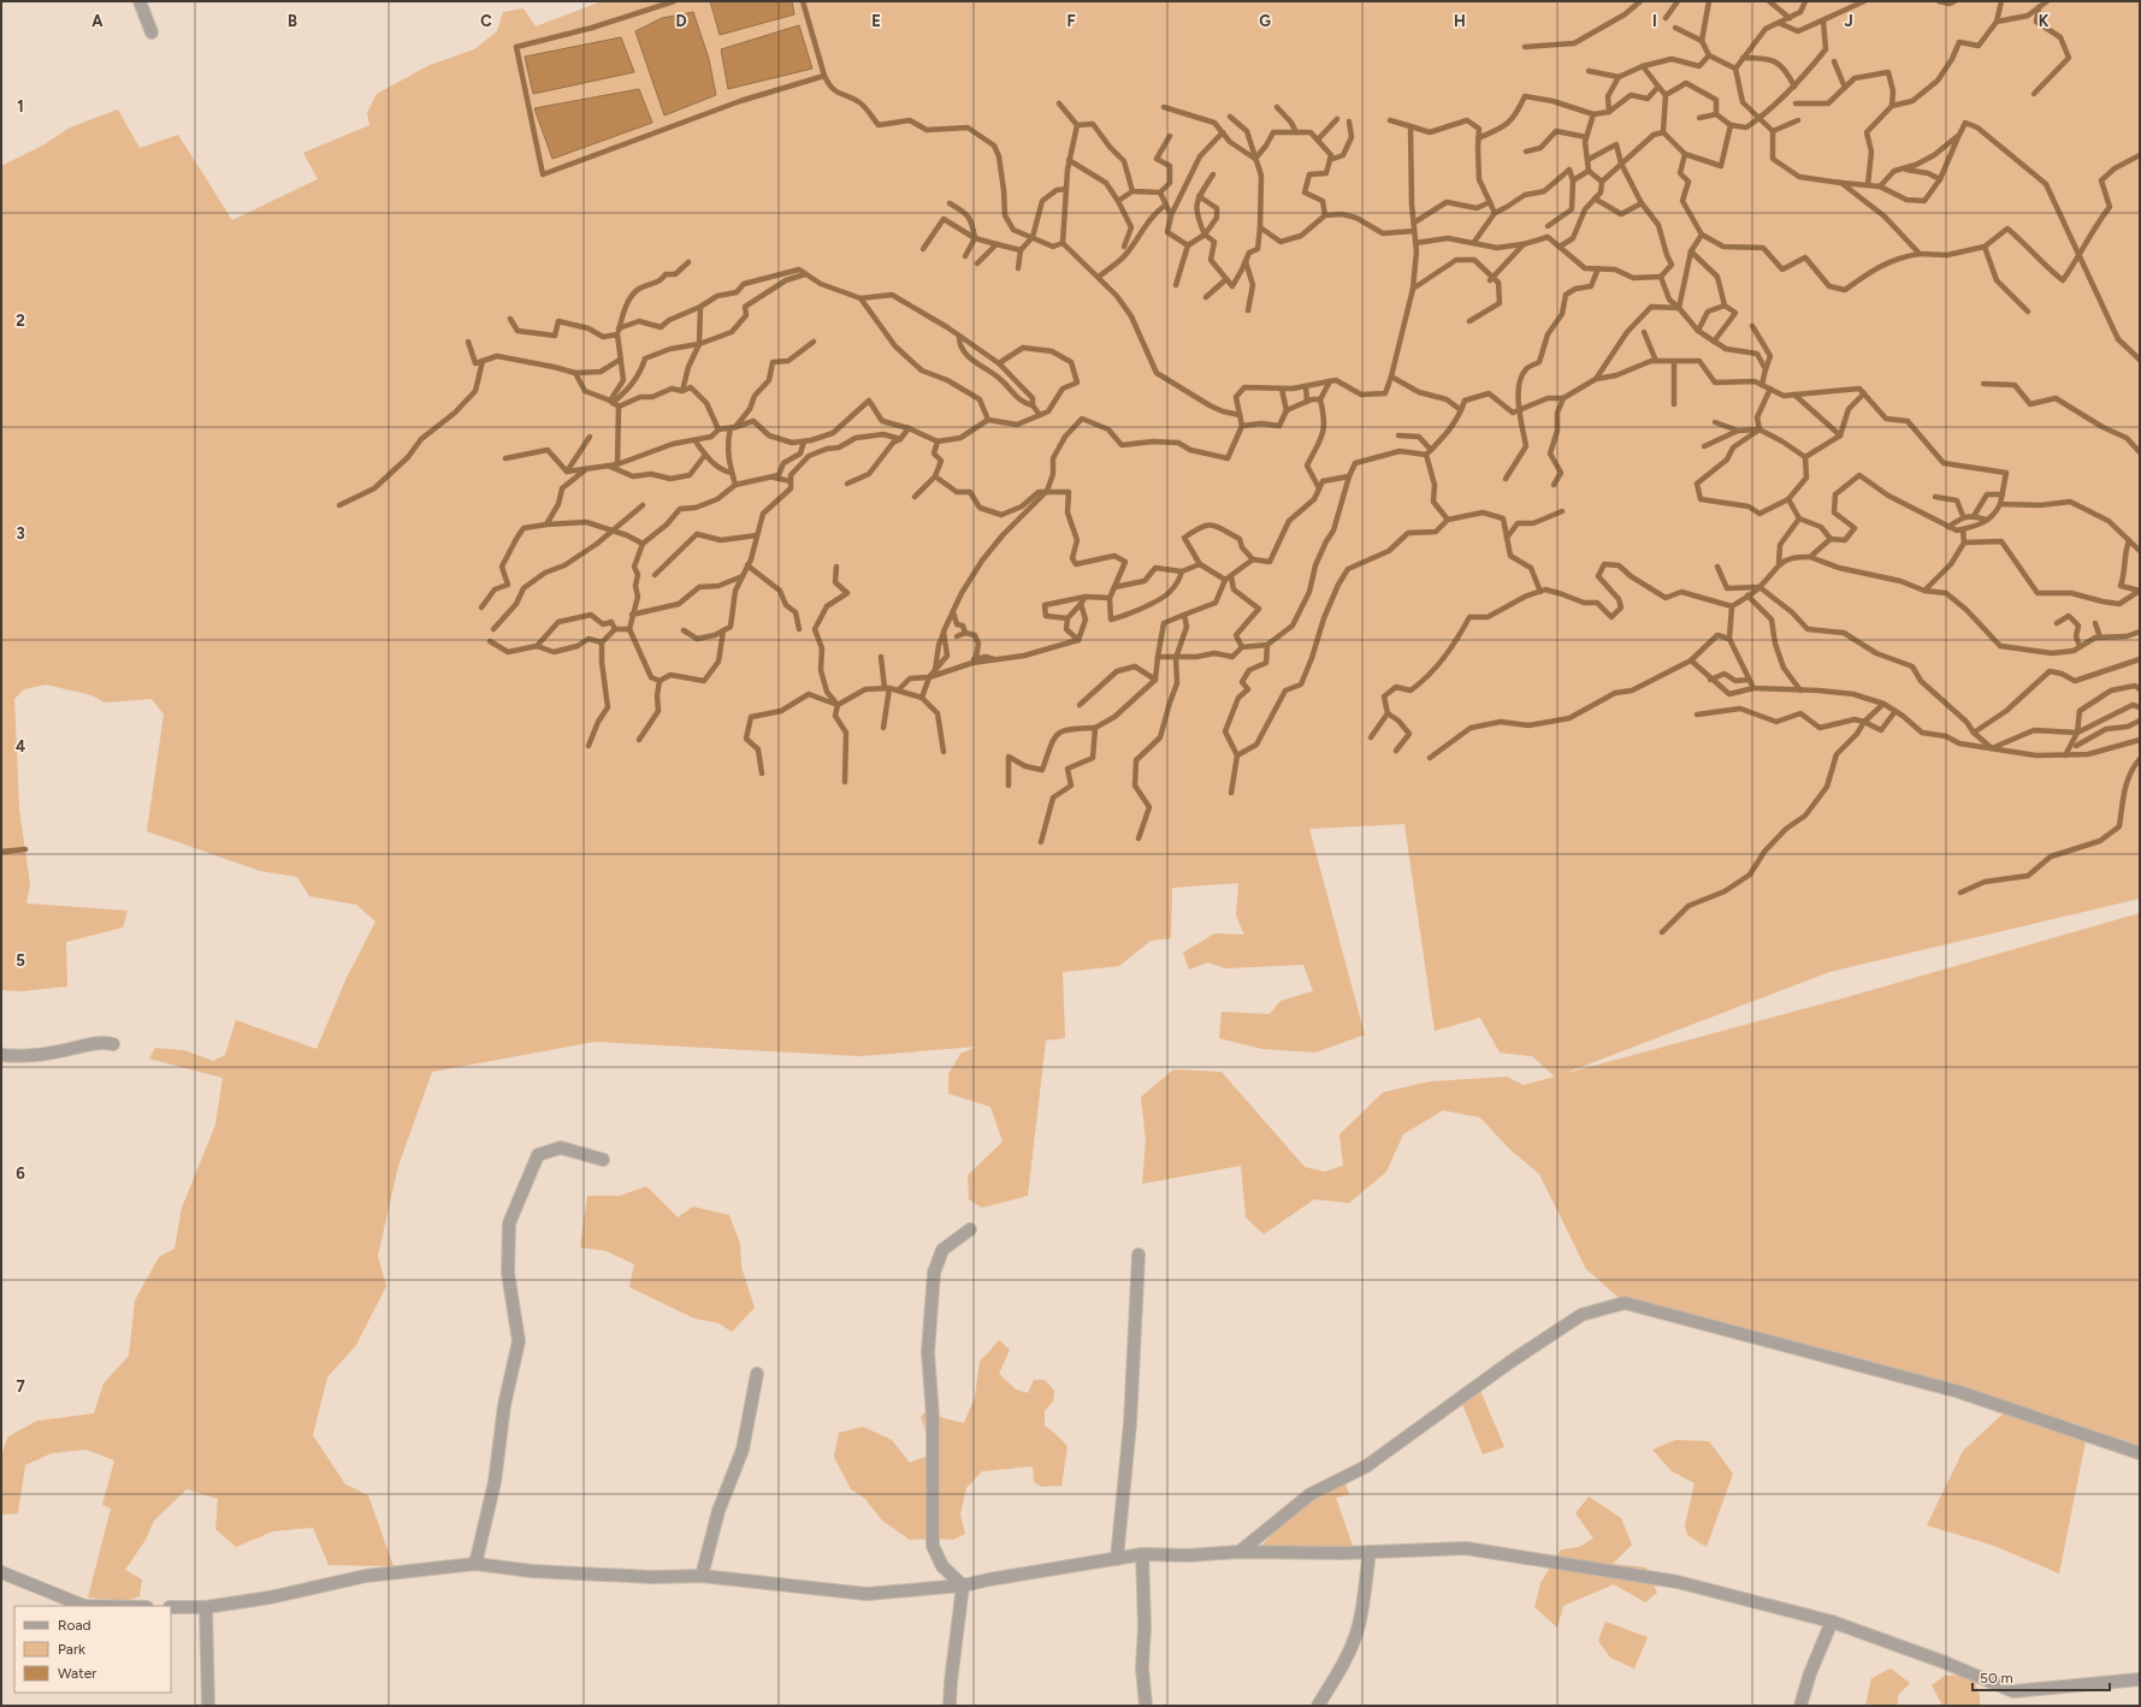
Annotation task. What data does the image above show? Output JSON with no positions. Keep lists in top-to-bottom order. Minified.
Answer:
{"legend":["Road","Park","Water"],"scale_bar":"50 m","grid":{"columns":["A","B","C","D","E","F","G","H","I","J","K"],"rows":["1","2","3","4","5","6","7"]}}
